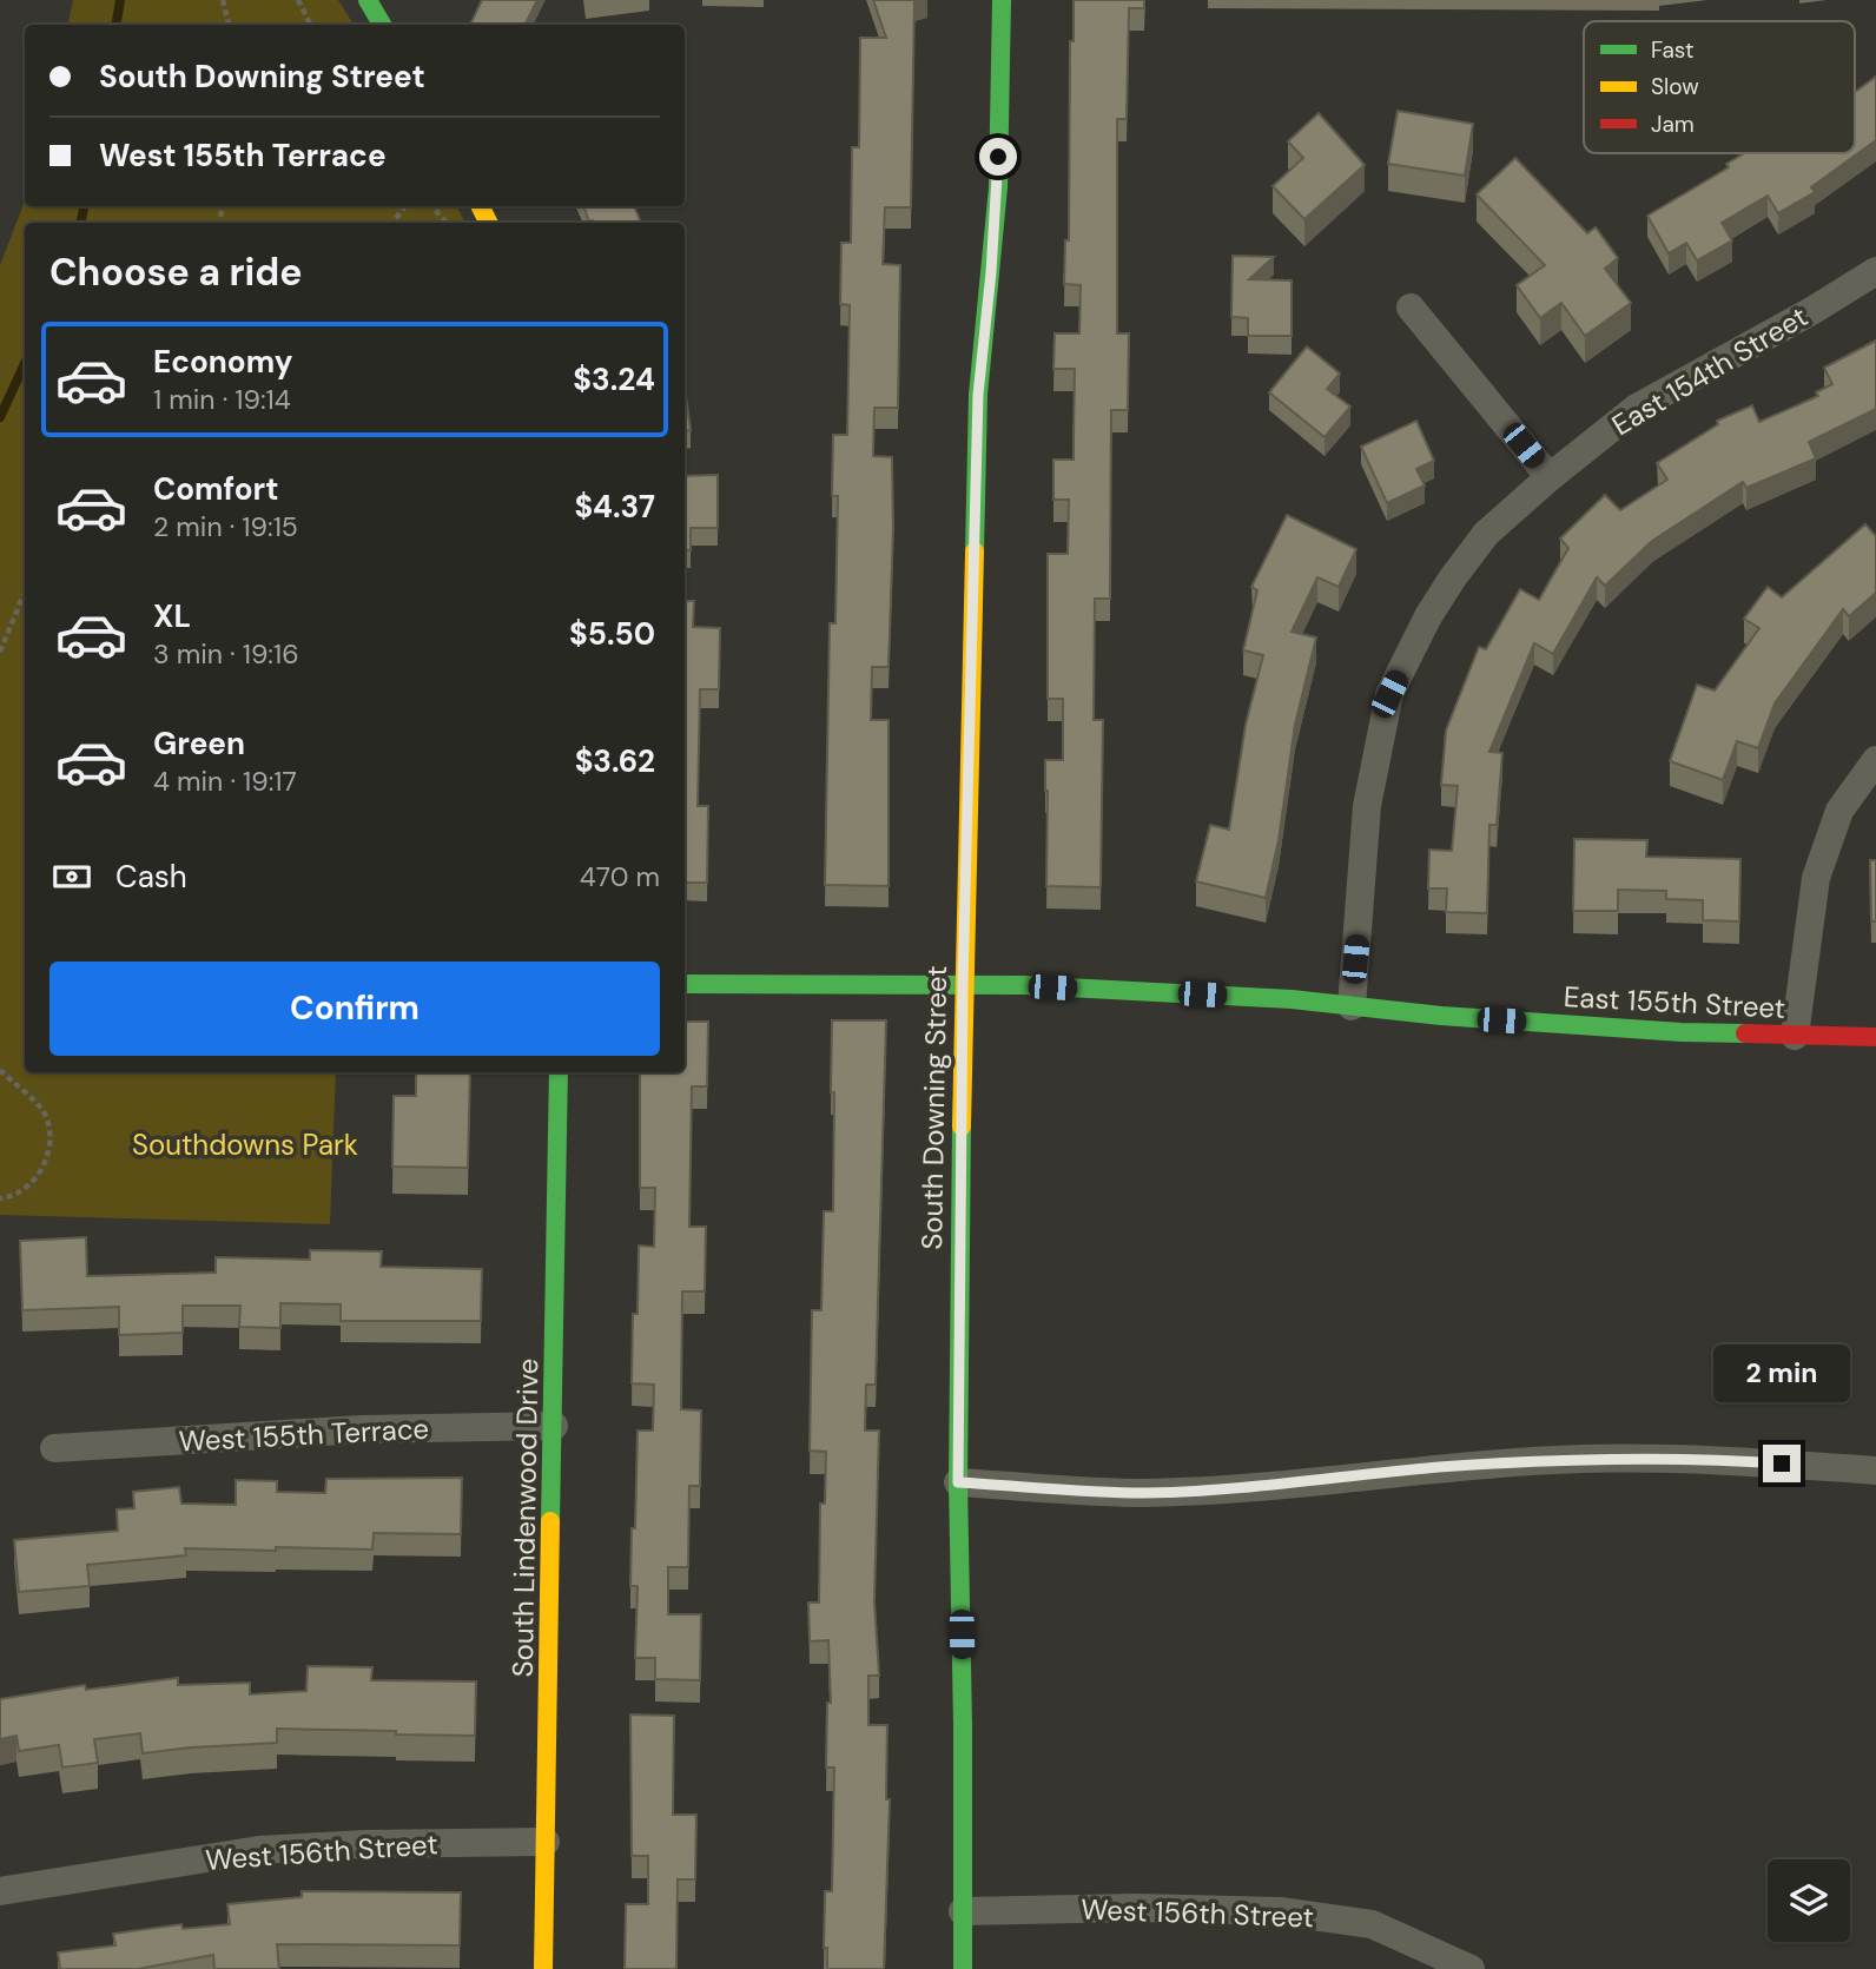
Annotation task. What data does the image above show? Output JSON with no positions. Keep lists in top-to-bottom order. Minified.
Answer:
{"streets":{"street":["East 154th Street","East 155th Street","South Downing Street","West 155th Terrace","South Lindenwood Drive","West 156th Street"]},"crossings":[["East 154th Street","East 155th Street"],["East 155th Street","South Downing Street"],["South Downing Street","West 156th Street"],["West 155th Terrace","South Lindenwood Drive"],["South Lindenwood Drive","West 156th Street"]],"parks":["Southdowns Park"],"legend":["Fast","Slow","Jam"],"page":{"banner":["South Downing Street","West 155th Terrace"],"heading":"Choose a ride","list":[{"name":"Economy","note":"1 min · 19:14","value":"$3.24"},{"name":"Comfort","note":"2 min · 19:15","value":"$4.37"},{"name":"XL","note":"3 min · 19:16","value":"$5.50"},{"name":"Green","note":"4 min · 19:17","value":"$3.62"}],"pay":["Cash","470 m"],"buttons":"Confirm","bubble":"2 min"}}
